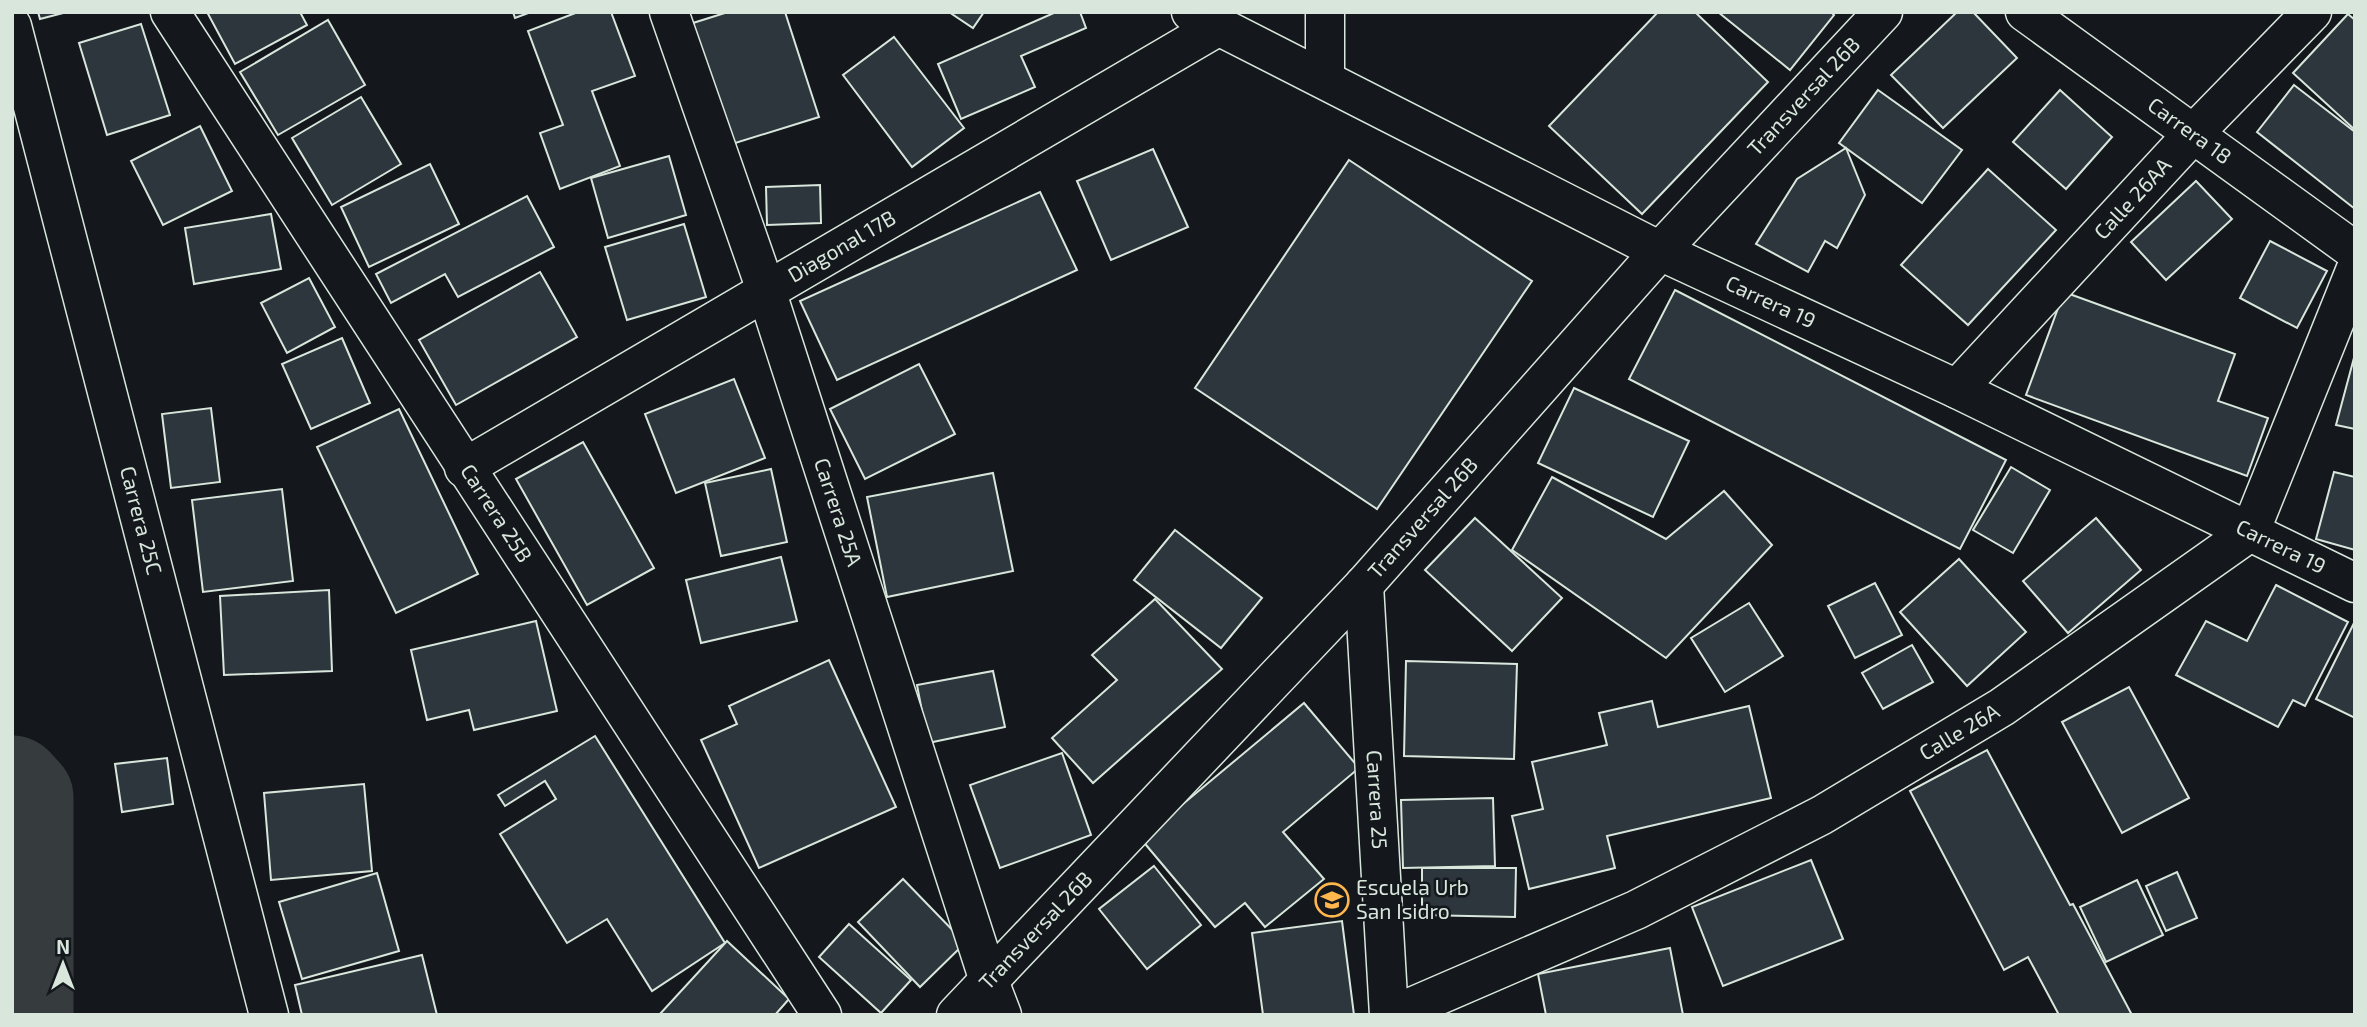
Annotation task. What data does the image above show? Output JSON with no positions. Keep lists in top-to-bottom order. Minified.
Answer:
{"streets":{"street":["Transversal 26B","Carrera 18","Calle 26AA","Diagonal 17B","Carrera 19","Carrera 25A","Carrera 25B","Carrera 25C","Calle 26A","Carrera 25"]},"crossings":[["Transversal 26B","Carrera 19"],["Transversal 26B","Carrera 25A"],["Transversal 26B","Carrera 25"],["Carrera 18","Calle 26AA"],["Calle 26AA","Carrera 19"],["Diagonal 17B","Carrera 19"],["Diagonal 17B","Carrera 25A"],["Diagonal 17B","Carrera 25B"],["Carrera 19","Calle 26A"],["Calle 26A","Carrera 25"]],"places":{"school or university":["Escuela Urb San Isidro"]},"north":"top"}
